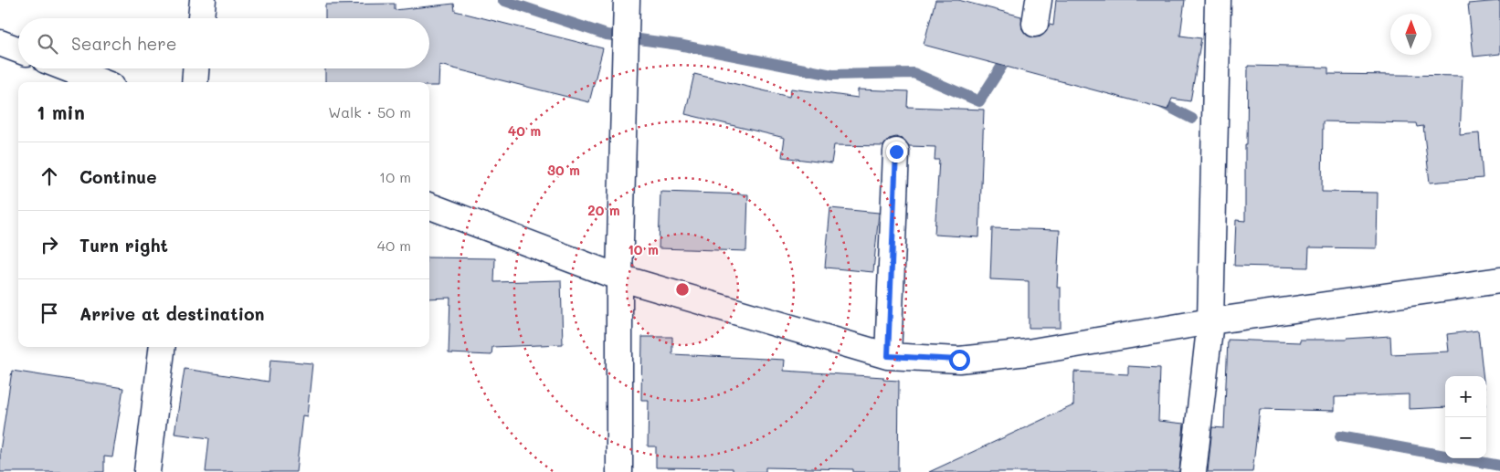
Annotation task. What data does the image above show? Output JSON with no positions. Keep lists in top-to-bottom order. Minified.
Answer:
{"north":"top","page":{"search":"Search here","heading":["1 min","Walk · 50 m"],"list":[["Continue","10 m"],["Turn right","40 m"],"Arrive at destination"],"map_buttons":["+","−"]},"rings":["40 m","30 m","20 m","10 m"]}
